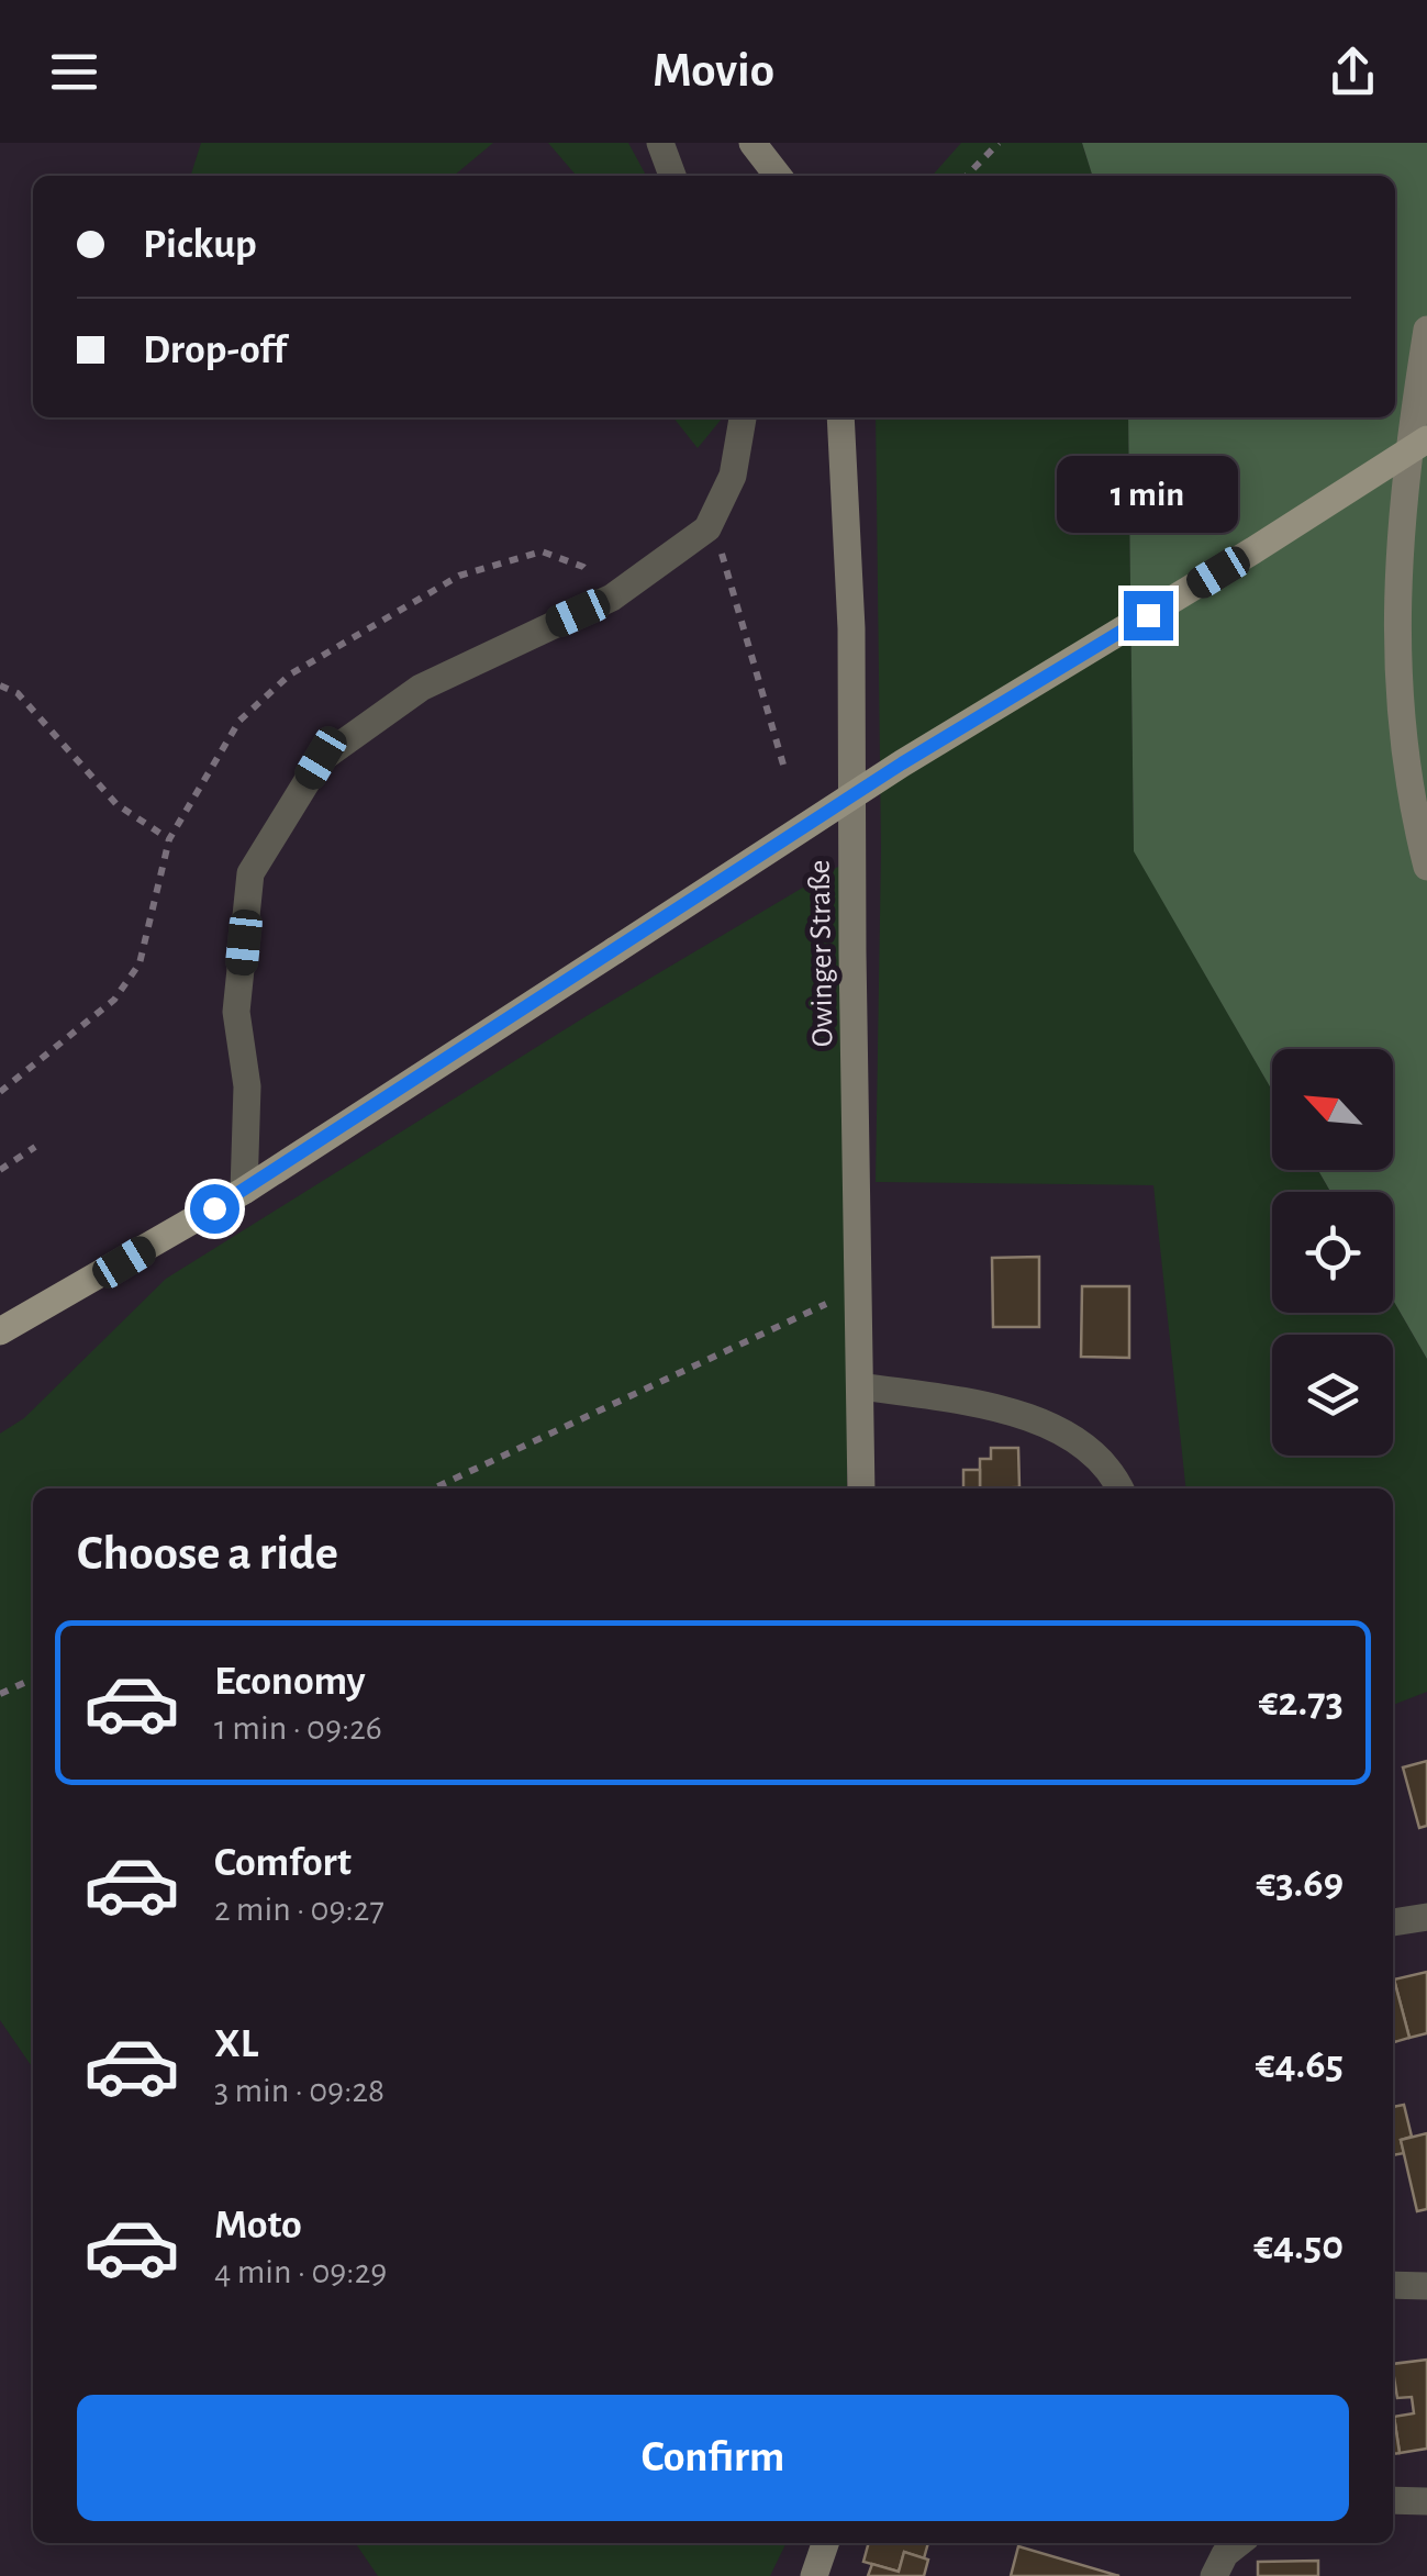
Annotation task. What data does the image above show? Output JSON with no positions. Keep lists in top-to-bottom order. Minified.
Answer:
{"streets":{"street":["Owinger Straße"]},"north":"top left","page":{"header":"Movio","banner":["Pickup","Drop-off"],"bubble":"1 min","heading":"Choose a ride","list":[{"name":"Economy","note":"1 min · 09:26","value":"€2.73"},{"name":"Comfort","note":"2 min · 09:27","value":"€3.69"},{"name":"XL","note":"3 min · 09:28","value":"€4.65"},{"name":"Moto","note":"4 min · 09:29","value":"€4.50"}],"buttons":"Confirm"}}
